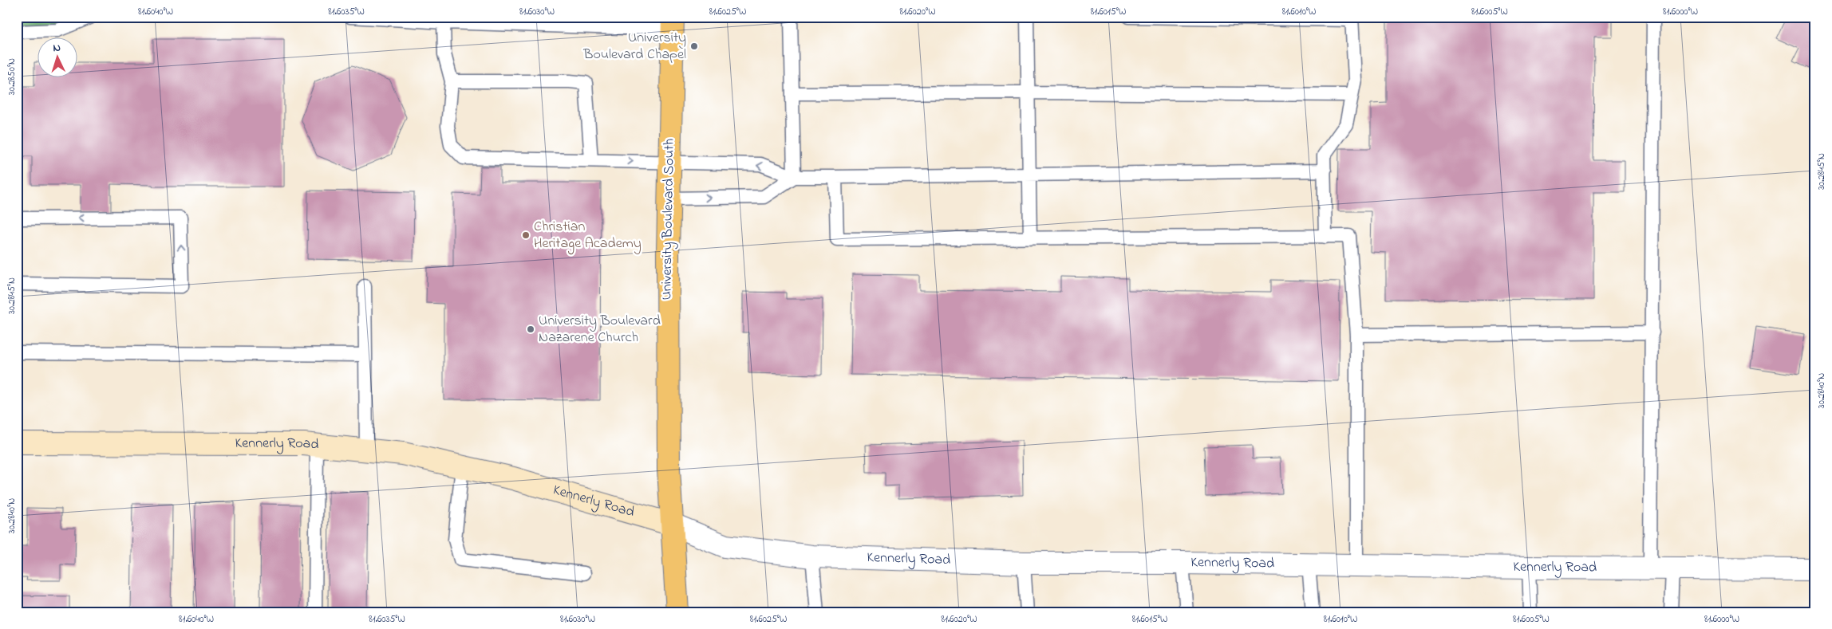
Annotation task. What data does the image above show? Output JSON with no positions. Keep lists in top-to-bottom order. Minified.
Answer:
{"streets":{"main road":["University Boulevard South"],"street":["Kennerly Road"]},"crossings":[["University Boulevard South","Kennerly Road"]],"places":["University Boulevard Chapel","Christian Heritage Academy","University Boulevard Nazarene Church"],"north":"top","coordinates":["81.6040°W","81.6035°W","81.6030°W","81.6025°W","81.6020°W","81.6015°W","81.6010°W","81.6005°W","81.6000°W","30.2850°N","30.2845°N","30.2840°N"]}
